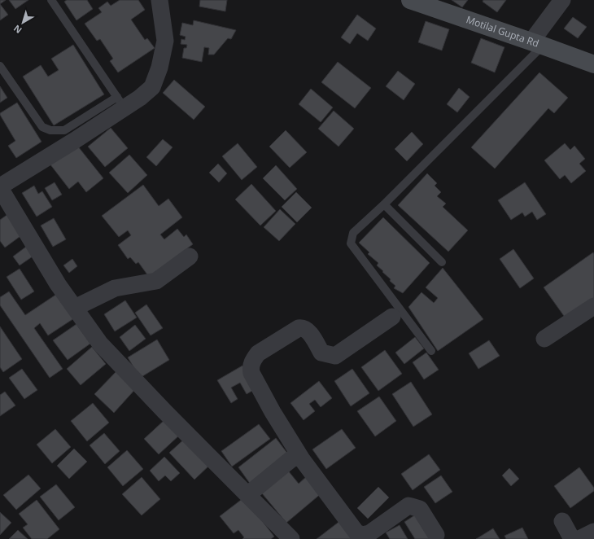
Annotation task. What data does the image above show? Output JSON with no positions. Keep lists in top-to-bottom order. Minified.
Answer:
{"streets":{"street":["Motilal Gupta Rd"]},"north":"bottom left"}
